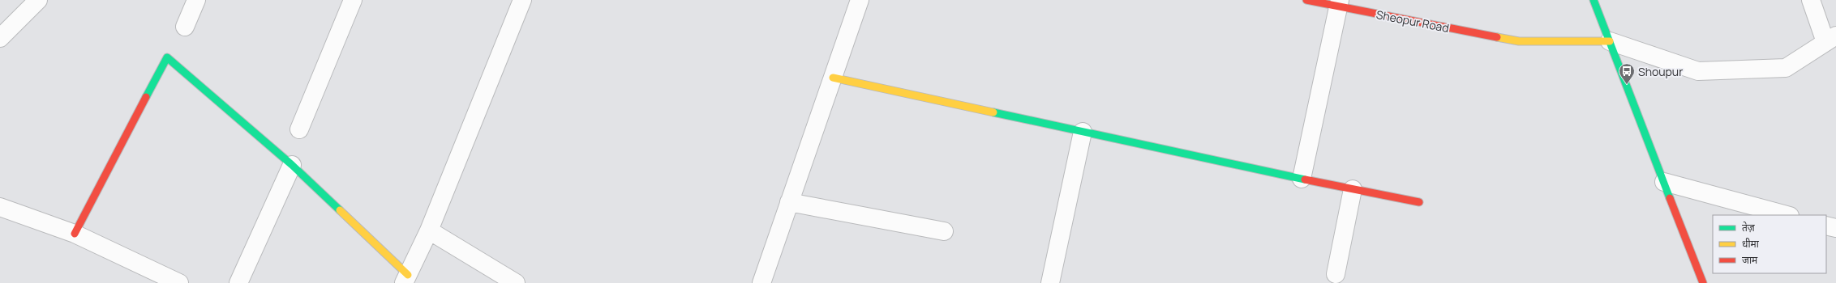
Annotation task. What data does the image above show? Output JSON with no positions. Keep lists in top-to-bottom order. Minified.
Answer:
{"streets":{"street":["Sheopur Road"]},"places":{"bus stop":["Shoupur"]},"legend":["तेज़","धीमा","जाम"]}
